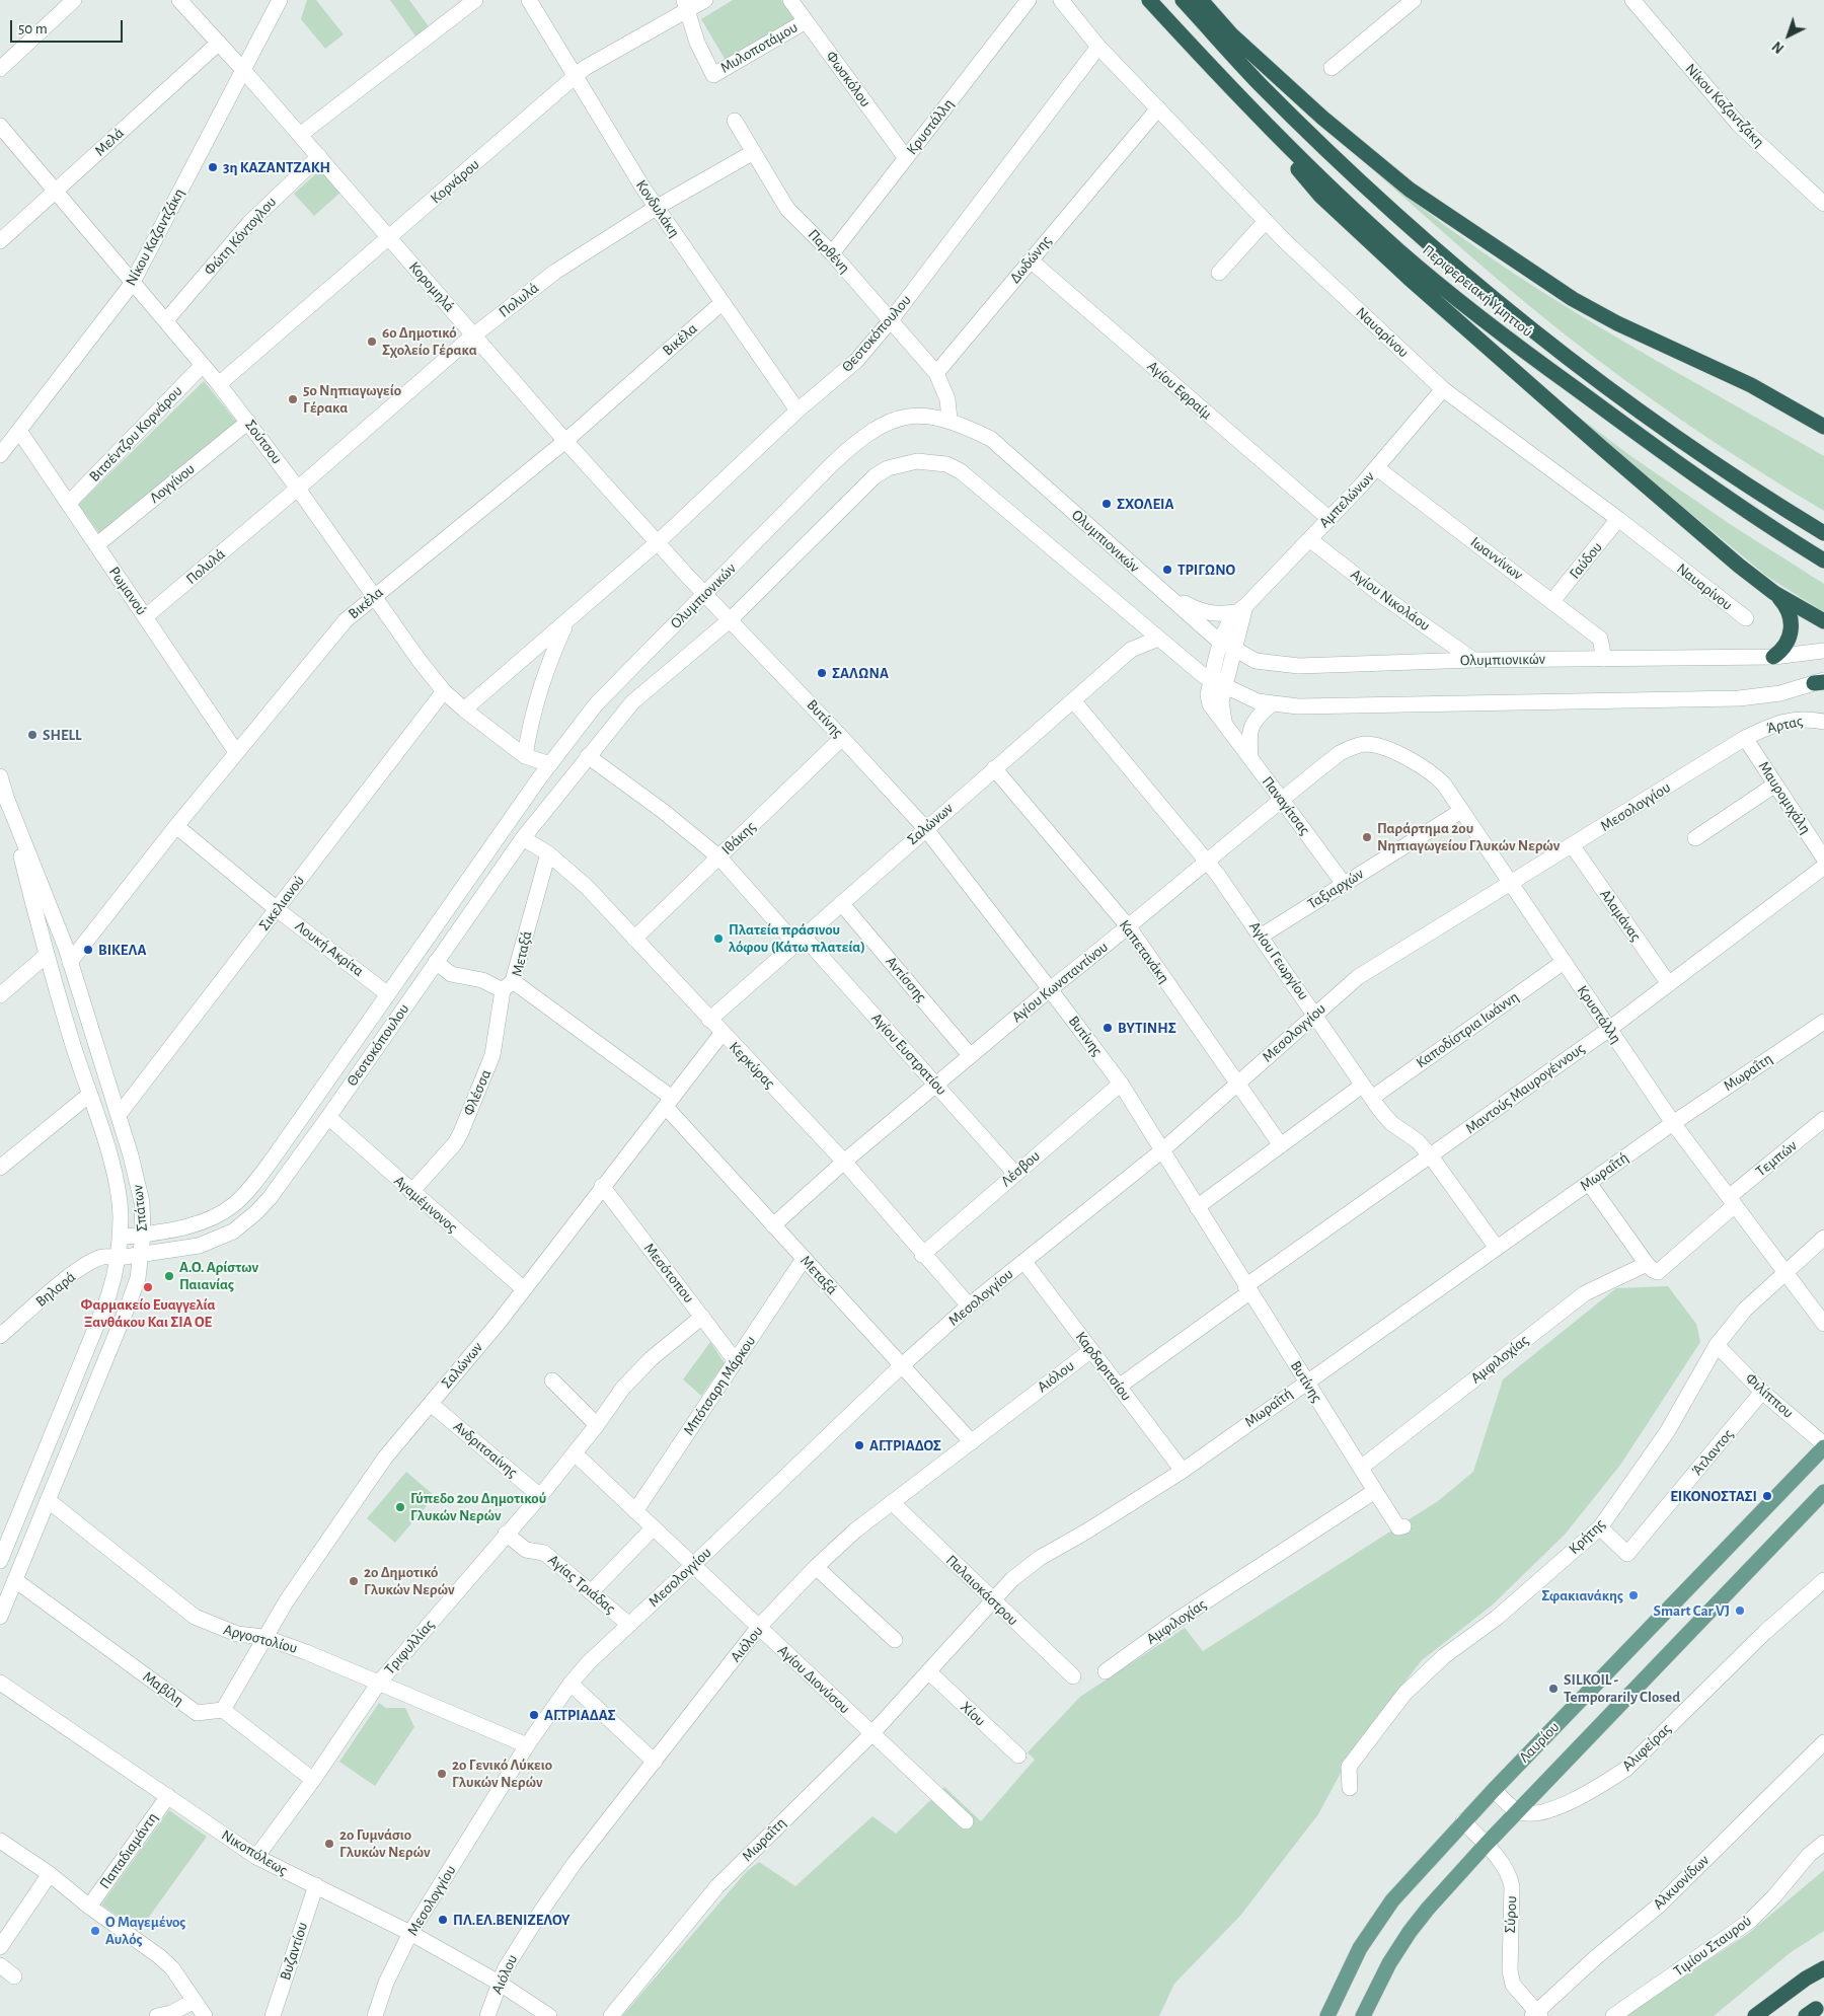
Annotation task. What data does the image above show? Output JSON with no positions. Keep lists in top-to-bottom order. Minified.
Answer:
{"streets":{"highway":["Περιφερειακή Υμηττού"],"main road":["Λαυρίου"],"street":["Μυλοποτάμου","Φωσκόλου","Νίκου Καζαντζάκη","Κρυστάλλη","Μελά","Κορνάρου","Κονδυλάκη","Φώτη Κόντογλου","Παρθένη","Δωδώνης","Κορομηλά","Πολυλά","Ναυαρίνου","Θεοτοκόπουλου","Βικέλα","Αγίου Εφραίμ","Βιτσέντζου Κορνάρου","Σούτσου","Λογγίνου","Αμπελώνων","Ολυμπιονικών","Ιωαννίνων","Γαύδου","Ρωμανού","Αγίου Νικολάου","Βυτίνης","Άρτας","Μαυρομιχάλη","Παναγίτσας","Μεσολογγίου","Σαλώνων","Ιθάκης","Ταξιαρχών","Σικελιανού","Αλαμάνας","Λουκή Ακρίτα","Καπετανάκη","Μεταξά","Αγίου Γεωργίου","Αντίσσης","Αγίου Κωνσταντίνου","Καποδίστρια Ιωάννη","Αγίου Ευστρατίου","Κερκύρας","Μωραΐτη","Μαντούς Μαυρογέννους","Φλέσσα","Τεμπών","Λέσβου","Μωραΐτή","Αγαμέμνονος","Σπάτων","Μεσότοπου","Βηλαρά","Αμφιλοχίας","Καρδαριτσίου","Αιόλου","Μπότσαρη Μάρκου","Φιλίππου","Ανδριτσαίνης","Άτλαντος","Κρήτης","Αγίας Τριάδας","Παλαιοκάστρου","Αργοστολίου","Τριφυλλίας","Αγίου Διονύσου","Μαβίλη","Χίου","Αλιφείρας","Παπαδιαμάντη","Νικοπόλεως","Αλκυονίδων","Σύρου","Τιμίου Σταυρού","Βυζαντίου"]},"crossings":[["Μυλοποτάμου","Φωσκόλου"],["Μυλοποτάμου","Κορνάρου"],["Φωσκόλου","Κρυστάλλη"],["Νίκου Καζαντζάκη","Κορομηλά"],["Νίκου Καζαντζάκη","Σούτσου"],["Νίκου Καζαντζάκη","Ρωμανού"],["Κρυστάλλη","Παρθένη"],["Κρυστάλλη","Μεσολογγίου"],["Κρυστάλλη","Ταξιαρχών"],["Κρυστάλλη","Αγίου Κωνσταντίνου"],["Κρυστάλλη","Καποδίστρια Ιωάννη"],["Κρυστάλλη","Μωραΐτη"],["Κρυστάλλη","Μαντούς Μαυρογέννους"],["Κρυστάλλη","Τεμπών"],["Κρυστάλλη","Μωραΐτή"],["Κρυστάλλη","Κρήτης"],["Μελά","Κορομηλά"],["Μελά","Σούτσου"],["Κορνάρου","Κονδυλάκη"],["Κορνάρου","Κορομηλά"],["Κορνάρου","Σούτσου"],["Κονδυλάκη","Πολυλά"],["Κονδυλάκη","Θεοτοκόπουλου"],["Κονδυλάκη","Βικέλα"],["Φώτη Κόντογλου","Κορομηλά"],["Φώτη Κόντογλου","Σούτσου"],["Παρθένη","Δωδώνης"],["Παρθένη","Πολυλά"],["Παρθένη","Θεοτοκόπουλου"],["Δωδώνης","Ναυαρίνου"],["Δωδώνης","Αγίου Εφραίμ"],["Κορομηλά","Πολυλά"],["Κορομηλά","Θεοτοκόπουλου"],["Κορομηλά","Βικέλα"],["Κορομηλά","Ολυμπιονικών"],["Κορομηλά","Βυτίνης"],["Πολυλά","Σούτσου"],["Πολυλά","Ρωμανού"],["Ναυαρίνου","Θεοτοκόπουλου"],["Ναυαρίνου","Αμπελώνων"],["Ναυαρίνου","Γαύδου"],["Θεοτοκόπουλου","Σούτσου"],["Θεοτοκόπουλου","Ολυμπιονικών"],["Θεοτοκόπουλου","Λουκή Ακρίτα"],["Θεοτοκόπουλου","Αγίου Ευστρατίου"],["Θεοτοκόπουλου","Κερκύρας"],["Θεοτοκόπουλου","Αγαμέμνονος"],["Θεοτοκόπουλου","Σπάτων"],["Θεοτοκόπουλου","Βηλαρά"],["Βικέλα","Σούτσου"],["Βικέλα","Ρωμανού"],["Βικέλα","Λουκή Ακρίτα"],["Βικέλα","Σπάτων"],["Αγίου Εφραίμ","Αμπελώνων"],["Βιτσέντζου Κορνάρου","Σούτσου"],["Βιτσέντζου Κορνάρου","Ρωμανού"],["Σούτσου","Λογγίνου"],["Σούτσου","Ολυμπιονικών"],["Σούτσου","Σικελιανού"],["Λογγίνου","Ρωμανού"],["Αμπελώνων","Ολυμπιονικών"],["Αμπελώνων","Ιωαννίνων"],["Αμπελώνων","Αγίου Νικολάου"],["Αμπελώνων","Παναγίτσας"],["Ολυμπιονικών","Ιωαννίνων"],["Ολυμπιονικών","Αγίου Νικολάου"],["Ολυμπιονικών","Βυτίνης"],["Ολυμπιονικών","Παναγίτσας"],["Ολυμπιονικών","Σαλώνων"],["Ολυμπιονικών","Αγίου Ευστρατίου"],["Ιωαννίνων","Γαύδου"],["Βυτίνης","Μεσολογγίου"],["Βυτίνης","Σαλώνων"],["Βυτίνης","Ιθάκης"],["Βυτίνης","Αγίου Κωνσταντίνου"],["Βυτίνης","Μαντούς Μαυρογέννους"],["Βυτίνης","Λέσβου"],["Βυτίνης","Μωραΐτή"],["Βυτίνης","Αμφιλοχίας"],["Άρτας","Μαυρομιχάλη"],["Άρτας","Μεσολογγίου"],["Μαυρομιχάλη","Μεσολογγίου"],["Παναγίτσας","Ταξιαρχών"],["Παναγίτσας","Αγίου Κωνσταντίνου"],["Μεσολογγίου","Αλαμάνας"],["Μεσολογγίου","Καπετανάκη"],["Μεσολογγίου","Μεταξά"],["Μεσολογγίου","Αγίου Γεωργίου"],["Μεσολογγίου","Κερκύρας"],["Μεσολογγίου","Καρδαριτσίου"],["Μεσολογγίου","Αγίας Τριάδας"],["Μεσολογγίου","Αργοστολίου"],["Μεσολογγίου","Αγίου Διονύσου"],["Μεσολογγίου","Νικοπόλεως"],["Σαλώνων","Καπετανάκη"],["Σαλώνων","Μεταξά"],["Σαλώνων","Αγίου Γεωργίου"],["Σαλώνων","Αντίσσης"],["Σαλώνων","Αγίου Ευστρατίου"],["Σαλώνων","Κερκύρας"],["Σαλώνων","Αγαμέμνονος"],["Σαλώνων","Μεσότοπου"],["Σαλώνων","Ανδριτσαίνης"],["Σαλώνων","Αργοστολίου"],["Σαλώνων","Μαβίλη"],["Ιθάκης","Αγίου Ευστρατίου"],["Ιθάκης","Κερκύρας"],["Ταξιαρχών","Αγίου Γεωργίου"],["Σικελιανού","Λουκή Ακρίτα"],["Σικελιανού","Σπάτων"],["Αλαμάνας","Μαντούς Μαυρογέννους"],["Καπετανάκη","Αγίου Κωνσταντίνου"],["Μεταξά","Αγίου Κωνσταντίνου"],["Μεταξά","Κερκύρας"],["Μεταξά","Φλέσσα"],["Μεταξά","Αιόλου"],["Μεταξά","Μπότσαρη Μάρκου"],["Αγίου Γεωργίου","Αγίου Κωνσταντίνου"],["Αγίου Γεωργίου","Καποδίστρια Ιωάννη"],["Αγίου Γεωργίου","Μαντούς Μαυρογέννους"],["Αγίου Γεωργίου","Μωραΐτή"],["Αντίσσης","Αγίου Κωνσταντίνου"],["Αγίου Κωνσταντίνου","Αγίου Ευστρατίου"],["Αγίου Κωνσταντίνου","Κερκύρας"],["Αγίου Ευστρατίου","Λέσβου"],["Κερκύρας","Λέσβου"],["Μωραΐτη","Μωραΐτή"],["Μωραΐτη","Αγίου Διονύσου"],["Μωραΐτη","Χίου"],["Μαντούς Μαυρογέννους","Καρδαριτσίου"],["Φλέσσα","Αγαμέμνονος"],["Τεμπών","Αμφιλοχίας"],["Μωραΐτή","Καρδαριτσίου"],["Μωραΐτή","Παλαιοκάστρου"],["Μωραΐτή","Χίου"],["Σπάτων","Βηλαρά"],["Σπάτων","Αργοστολίου"],["Σπάτων","Μαβίλη"],["Μεσότοπου","Μπότσαρη Μάρκου"],["Μεσότοπου","Τριφυλλίας"],["Καρδαριτσίου","Αιόλου"],["Αιόλου","Παλαιοκάστρου"],["Αιόλου","Αγίου Διονύσου"],["Αιόλου","Νικοπόλεως"],["Μπότσαρη Μάρκου","Αγίου Διονύσου"],["Φιλίππου","Άτλαντος"],["Φιλίππου","Κρήτης"],["Φιλίππου","Λαυρίου"],["Ανδριτσαίνης","Τριφυλλίας"],["Άτλαντος","Κρήτης"],["Αγίας Τριάδας","Τριφυλλίας"],["Αργοστολίου","Τριφυλλίας"],["Τριφυλλίας","Αγίου Διονύσου"],["Τριφυλλίας","Νικοπόλεως"],["Λαυρίου","Σύρου"],["Παπαδιαμάντη","Νικοπόλεως"],["Νικοπόλεως","Βυζαντίου"],["Αλκυονίδων","Σύρου"]],"places":["3η ΚΑΖΑΝΤΖΑΚΗ","6ο Δημοτικό Σχολείο Γέρακα","5ο Νηπιαγωγείο Γέρακα","ΣΧΟΛΕΙΑ","ΤΡΙΓΩΝΟ","ΣΑΛΩΝΑ","SHELL","Παράρτημα 2ου Νηπιαγωγείου Γλυκών Νερών","Πλατεία πράσινου λόφου (Κάτω πλατεία)","ΒΙΚΕΛΑ","ΒΥΤΙΝΗΣ","Α.Ο. Αρίστων Παιανίας","Φαρμακείο Ευαγγελία Ξανθάκου Και ΣΙΑ ΟΕ","ΑΓ.ΤΡΙΑΔΟΣ","ΕΙΚΟΝΟΣΤΑΣΙ","Γύπεδο 2ου Δημοτικού Γλυκών Νερών","2ο Δημοτικό Γλυκών Νερών","Σφακιανάκης","Smart Car VJ","SILKOIL - Temporarily Closed","ΑΓ.ΤΡΙΑΔΑΣ","2ο Γενικό Λύκειο Γλυκών Νερών","2ο Γυμνάσιο Γλυκών Νερών","ΠΛ.ΕΛ.ΒΕΝΙΖΕΛΟΥ","Ο Μαγεμένος Αυλός"],"scale_bar":"50 m","north":"bottom left"}
